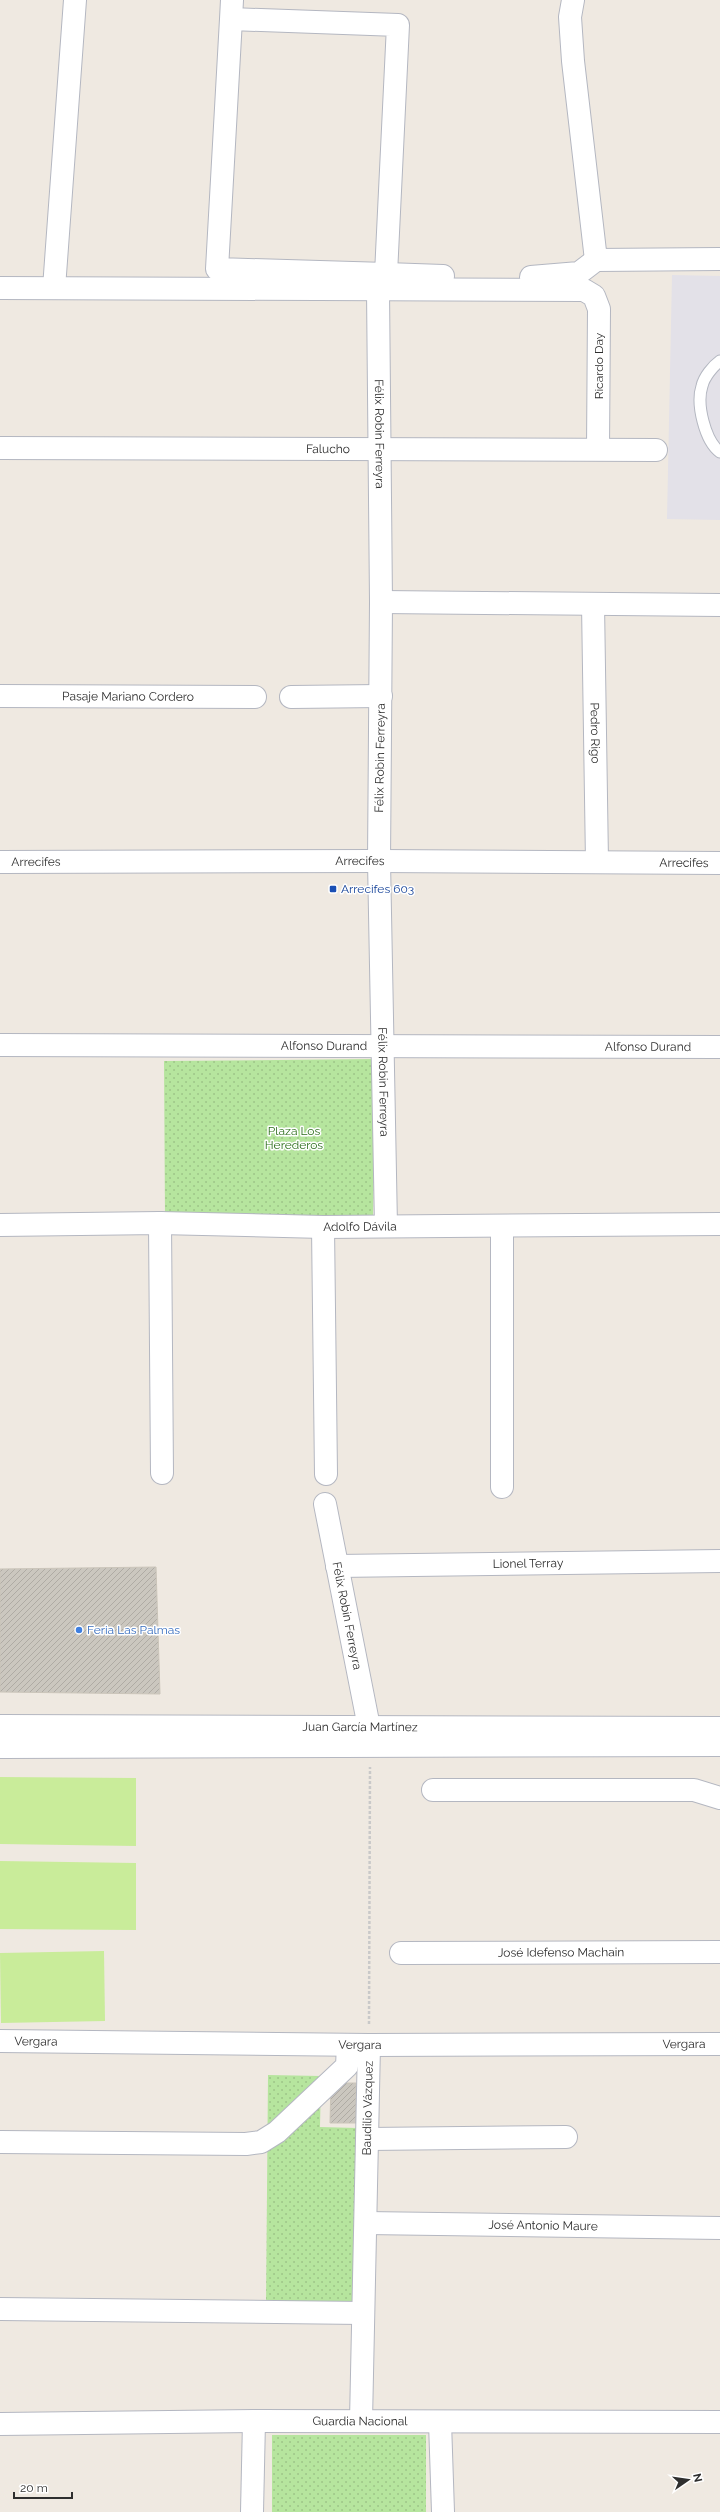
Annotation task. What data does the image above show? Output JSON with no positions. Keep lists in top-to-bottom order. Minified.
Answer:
{"streets":{"street":["Ricardo Day","Félix Robin Ferreyra","Falucho","Pasaje Mariano Cordero","Pedro Rigo","Arrecifes","Alfonso Durand","Adolfo Dávila","Lionel Terray","Juan García Martínez","José Idefenso Machain","Vergara","Baudilio Vázquez","José Antonio Maure","Guardia Nacional"]},"crossings":[["Ricardo Day","Félix Robin Ferreyra"],["Ricardo Day","Falucho"],["Félix Robin Ferreyra","Falucho"],["Félix Robin Ferreyra","Arrecifes"],["Félix Robin Ferreyra","Alfonso Durand"],["Félix Robin Ferreyra","Adolfo Dávila"],["Félix Robin Ferreyra","Lionel Terray"],["Félix Robin Ferreyra","Juan García Martínez"],["Félix Robin Ferreyra","Baudilio Vázquez"],["Pedro Rigo","Arrecifes"],["Juan García Martínez","Baudilio Vázquez"],["Vergara","Baudilio Vázquez"],["Baudilio Vázquez","José Antonio Maure"],["Baudilio Vázquez","Guardia Nacional"]],"parks":["Plaza Los Herederos"],"places":{"transit":["Arrecifes 603"],"other":["Feria Las Palmas"]},"scale_bar":"20 m","north":"right"}
